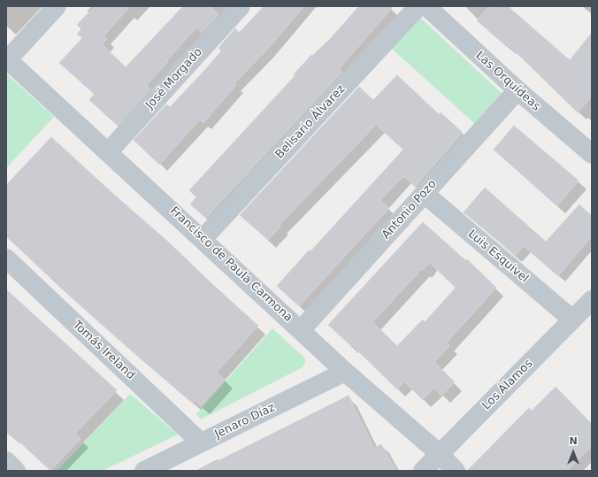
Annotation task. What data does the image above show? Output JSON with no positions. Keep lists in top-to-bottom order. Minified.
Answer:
{"streets":{"street":["José Morgado","Las Orquídeas","Belisario Álvarez","Antonio Pozo","Luis Esquivel","Francisco de Paula Carmona","Tomás Ireland","Los Álamos","Jenaro Díaz"]},"crossings":[["José Morgado","Francisco de Paula Carmona"],["Las Orquídeas","Antonio Pozo"],["Belisario Álvarez","Francisco de Paula Carmona"],["Antonio Pozo","Luis Esquivel"],["Antonio Pozo","Francisco de Paula Carmona"],["Luis Esquivel","Los Álamos"],["Francisco de Paula Carmona","Los Álamos"],["Francisco de Paula Carmona","Jenaro Díaz"],["Tomás Ireland","Jenaro Díaz"]],"north":"top"}
